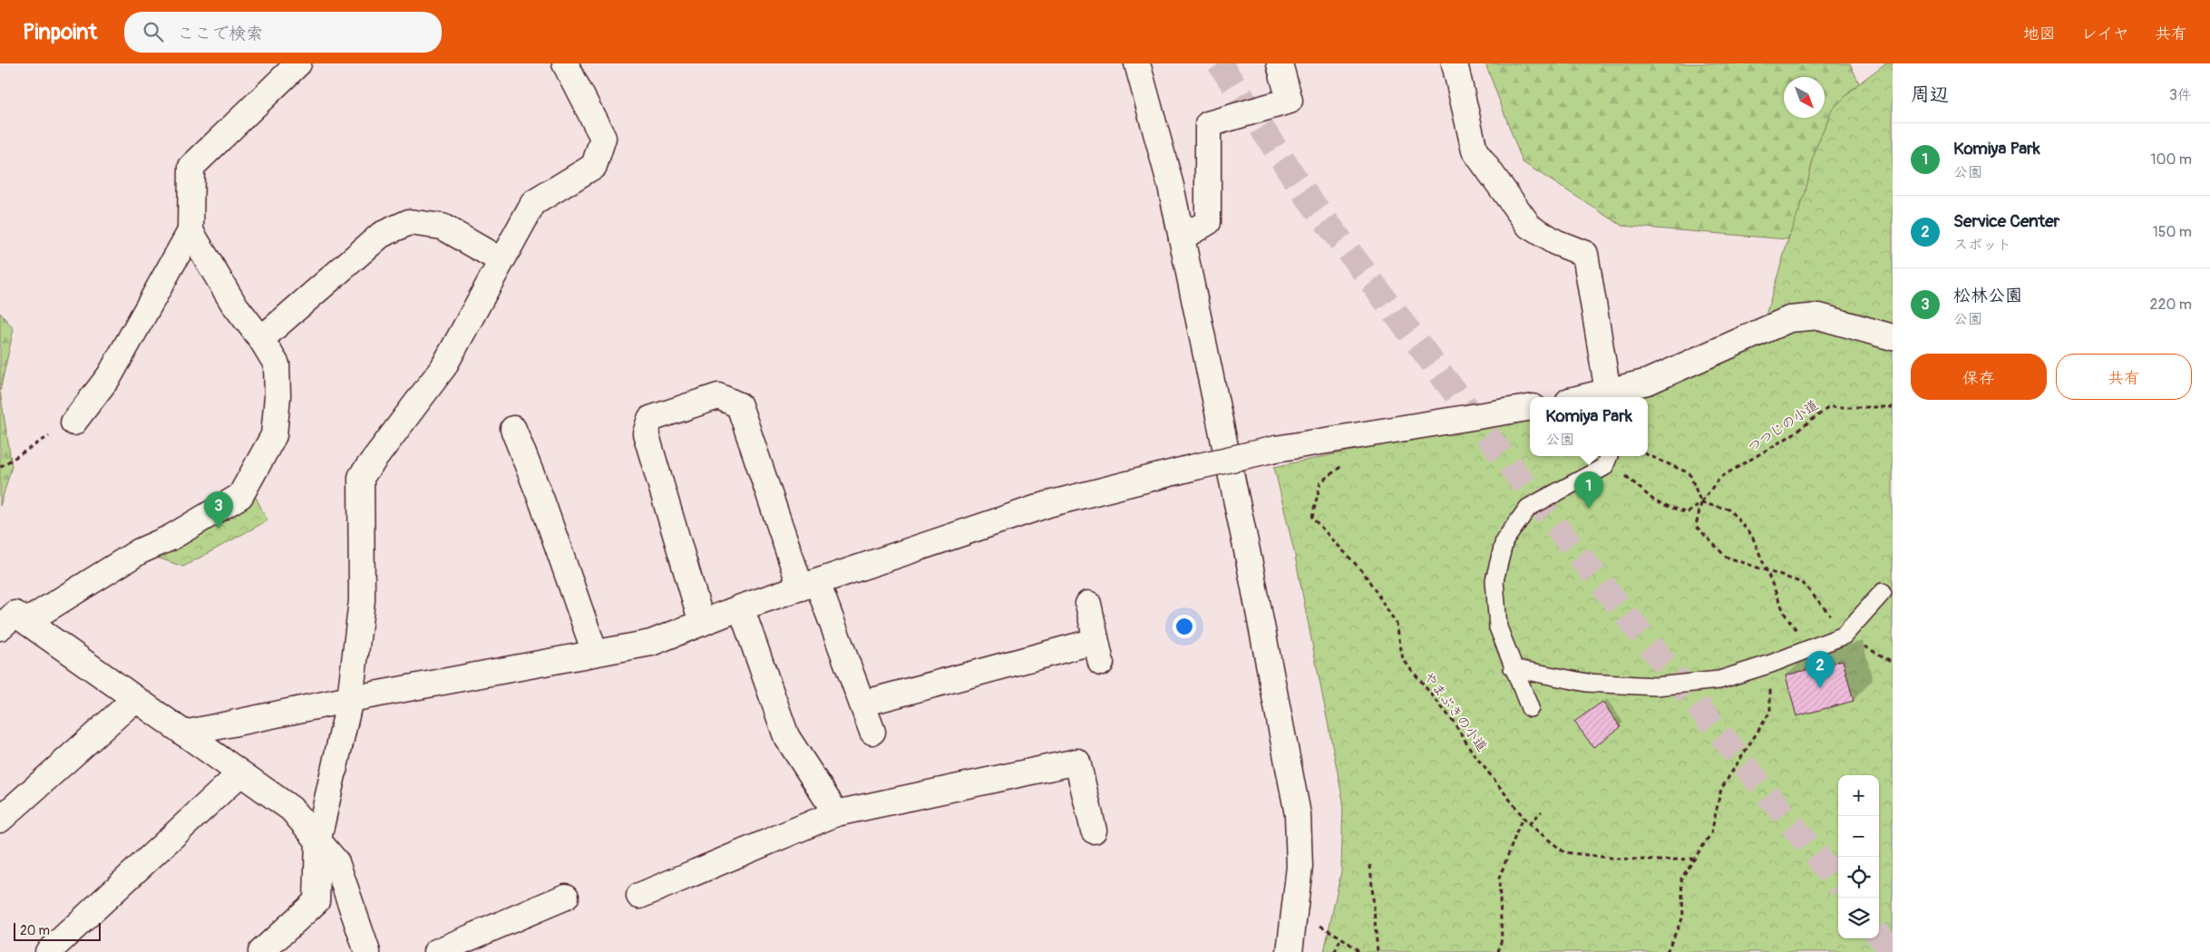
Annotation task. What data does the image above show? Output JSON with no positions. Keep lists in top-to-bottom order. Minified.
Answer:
{"streets":{"path":["つつじの小道","やまぶきの小道"]},"scale_bar":"20 m","north":"bottom right","page":{"header":"Pinpoint","search":"ここで検索","nav":["地図","レイヤ","共有"],"heading":["周辺","3件"],"list":[{"mark":"1","name":"Komiya Park","note":"公園","value":"100 m"},{"mark":"2","name":"Service Center","note":"スポット","value":"150 m"},{"mark":"3","name":"松林公園","note":"公園","value":"220 m"}],"buttons":["保存","共有"],"popup":["Komiya Park","公園"],"pins":["1","3","2"],"map_buttons":["+","−"],"scale":"20 m"}}
